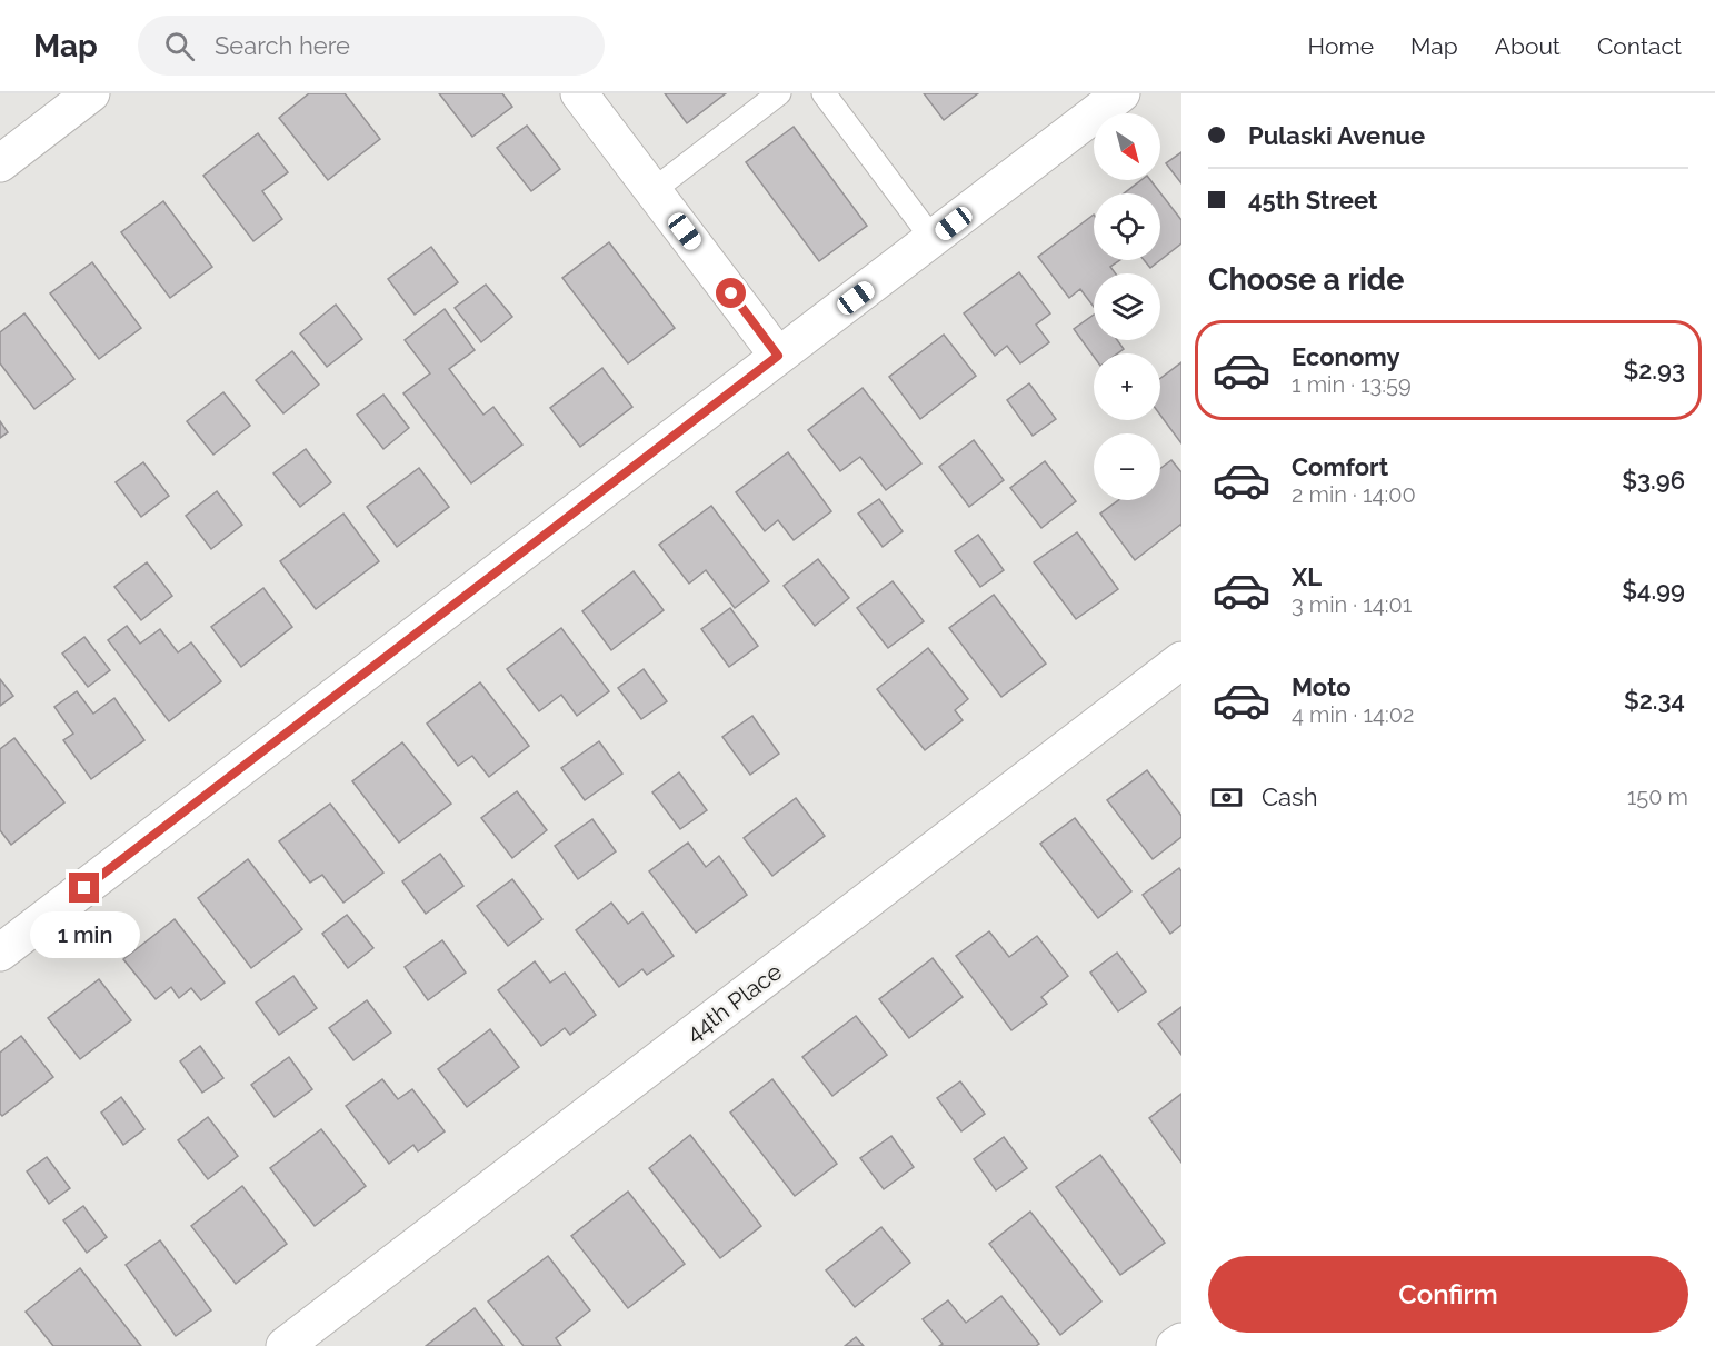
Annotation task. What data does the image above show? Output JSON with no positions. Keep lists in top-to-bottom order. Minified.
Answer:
{"streets":{"street":["44th Place"]},"north":"bottom right","page":{"header":"Map","search":"Search here","nav":["Home","Map","About","Contact"],"banner":["Pulaski Avenue","45th Street"],"map_buttons":["+","−"],"heading":"Choose a ride","list":[{"name":"Economy","note":"1 min · 13:59","value":"$2.93"},{"name":"Comfort","note":"2 min · 14:00","value":"$3.96"},{"name":"XL","note":"3 min · 14:01","value":"$4.99"},{"name":"Moto","note":"4 min · 14:02","value":"$2.34"}],"pay":["Cash","150 m"],"bubble":"1 min","buttons":"Confirm"}}
